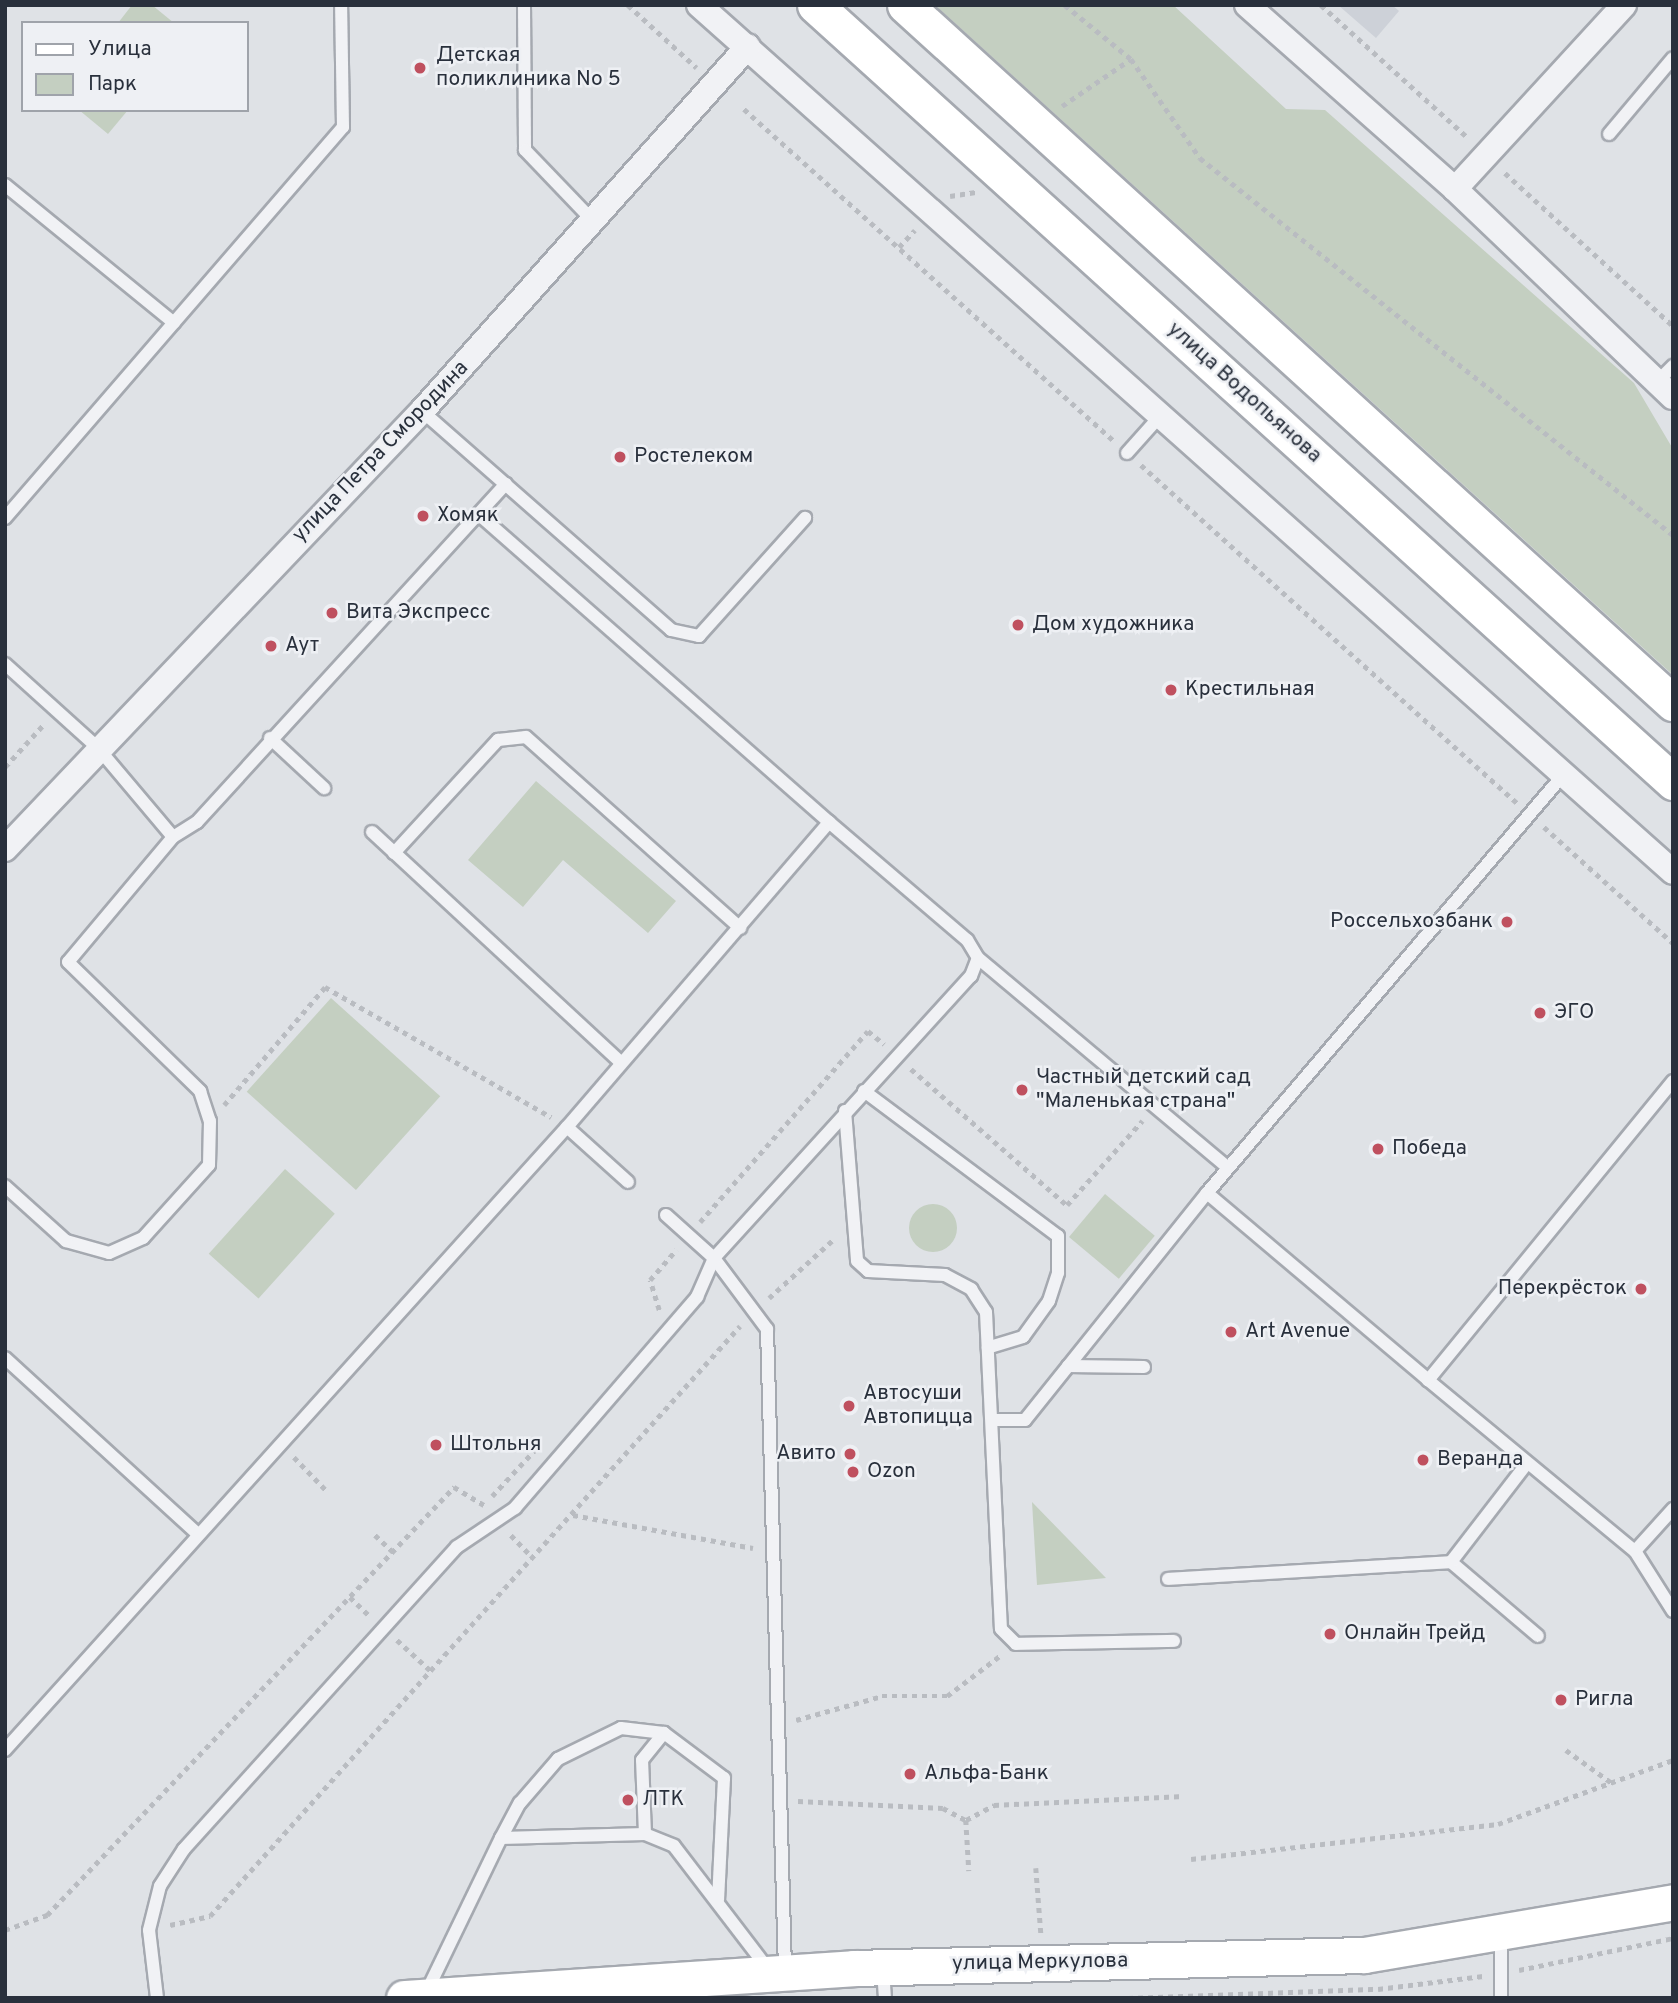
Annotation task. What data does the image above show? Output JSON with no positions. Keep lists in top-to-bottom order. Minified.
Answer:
{"streets":{"main road":["улица Водопьянова","улица Меркулова"],"street":["улица Петра Смородина"]},"places":["Детская поликлиника No 5","Ростелеком","Хомяк","Вита Экспресс","Дом художника","Аут","Крестильная","Россельхозбанк","ЭГО","Частный детский сад \"Маленькая страна\"","Победа","Перекрёсток","Art Avenue","Автосуши Автопицца","Штольня","Авито","Веранда","Ozon","Онлайн Трейд","Ригла","Альфа-Банк","ЛТК"],"legend":["Улица","Парк"]}
